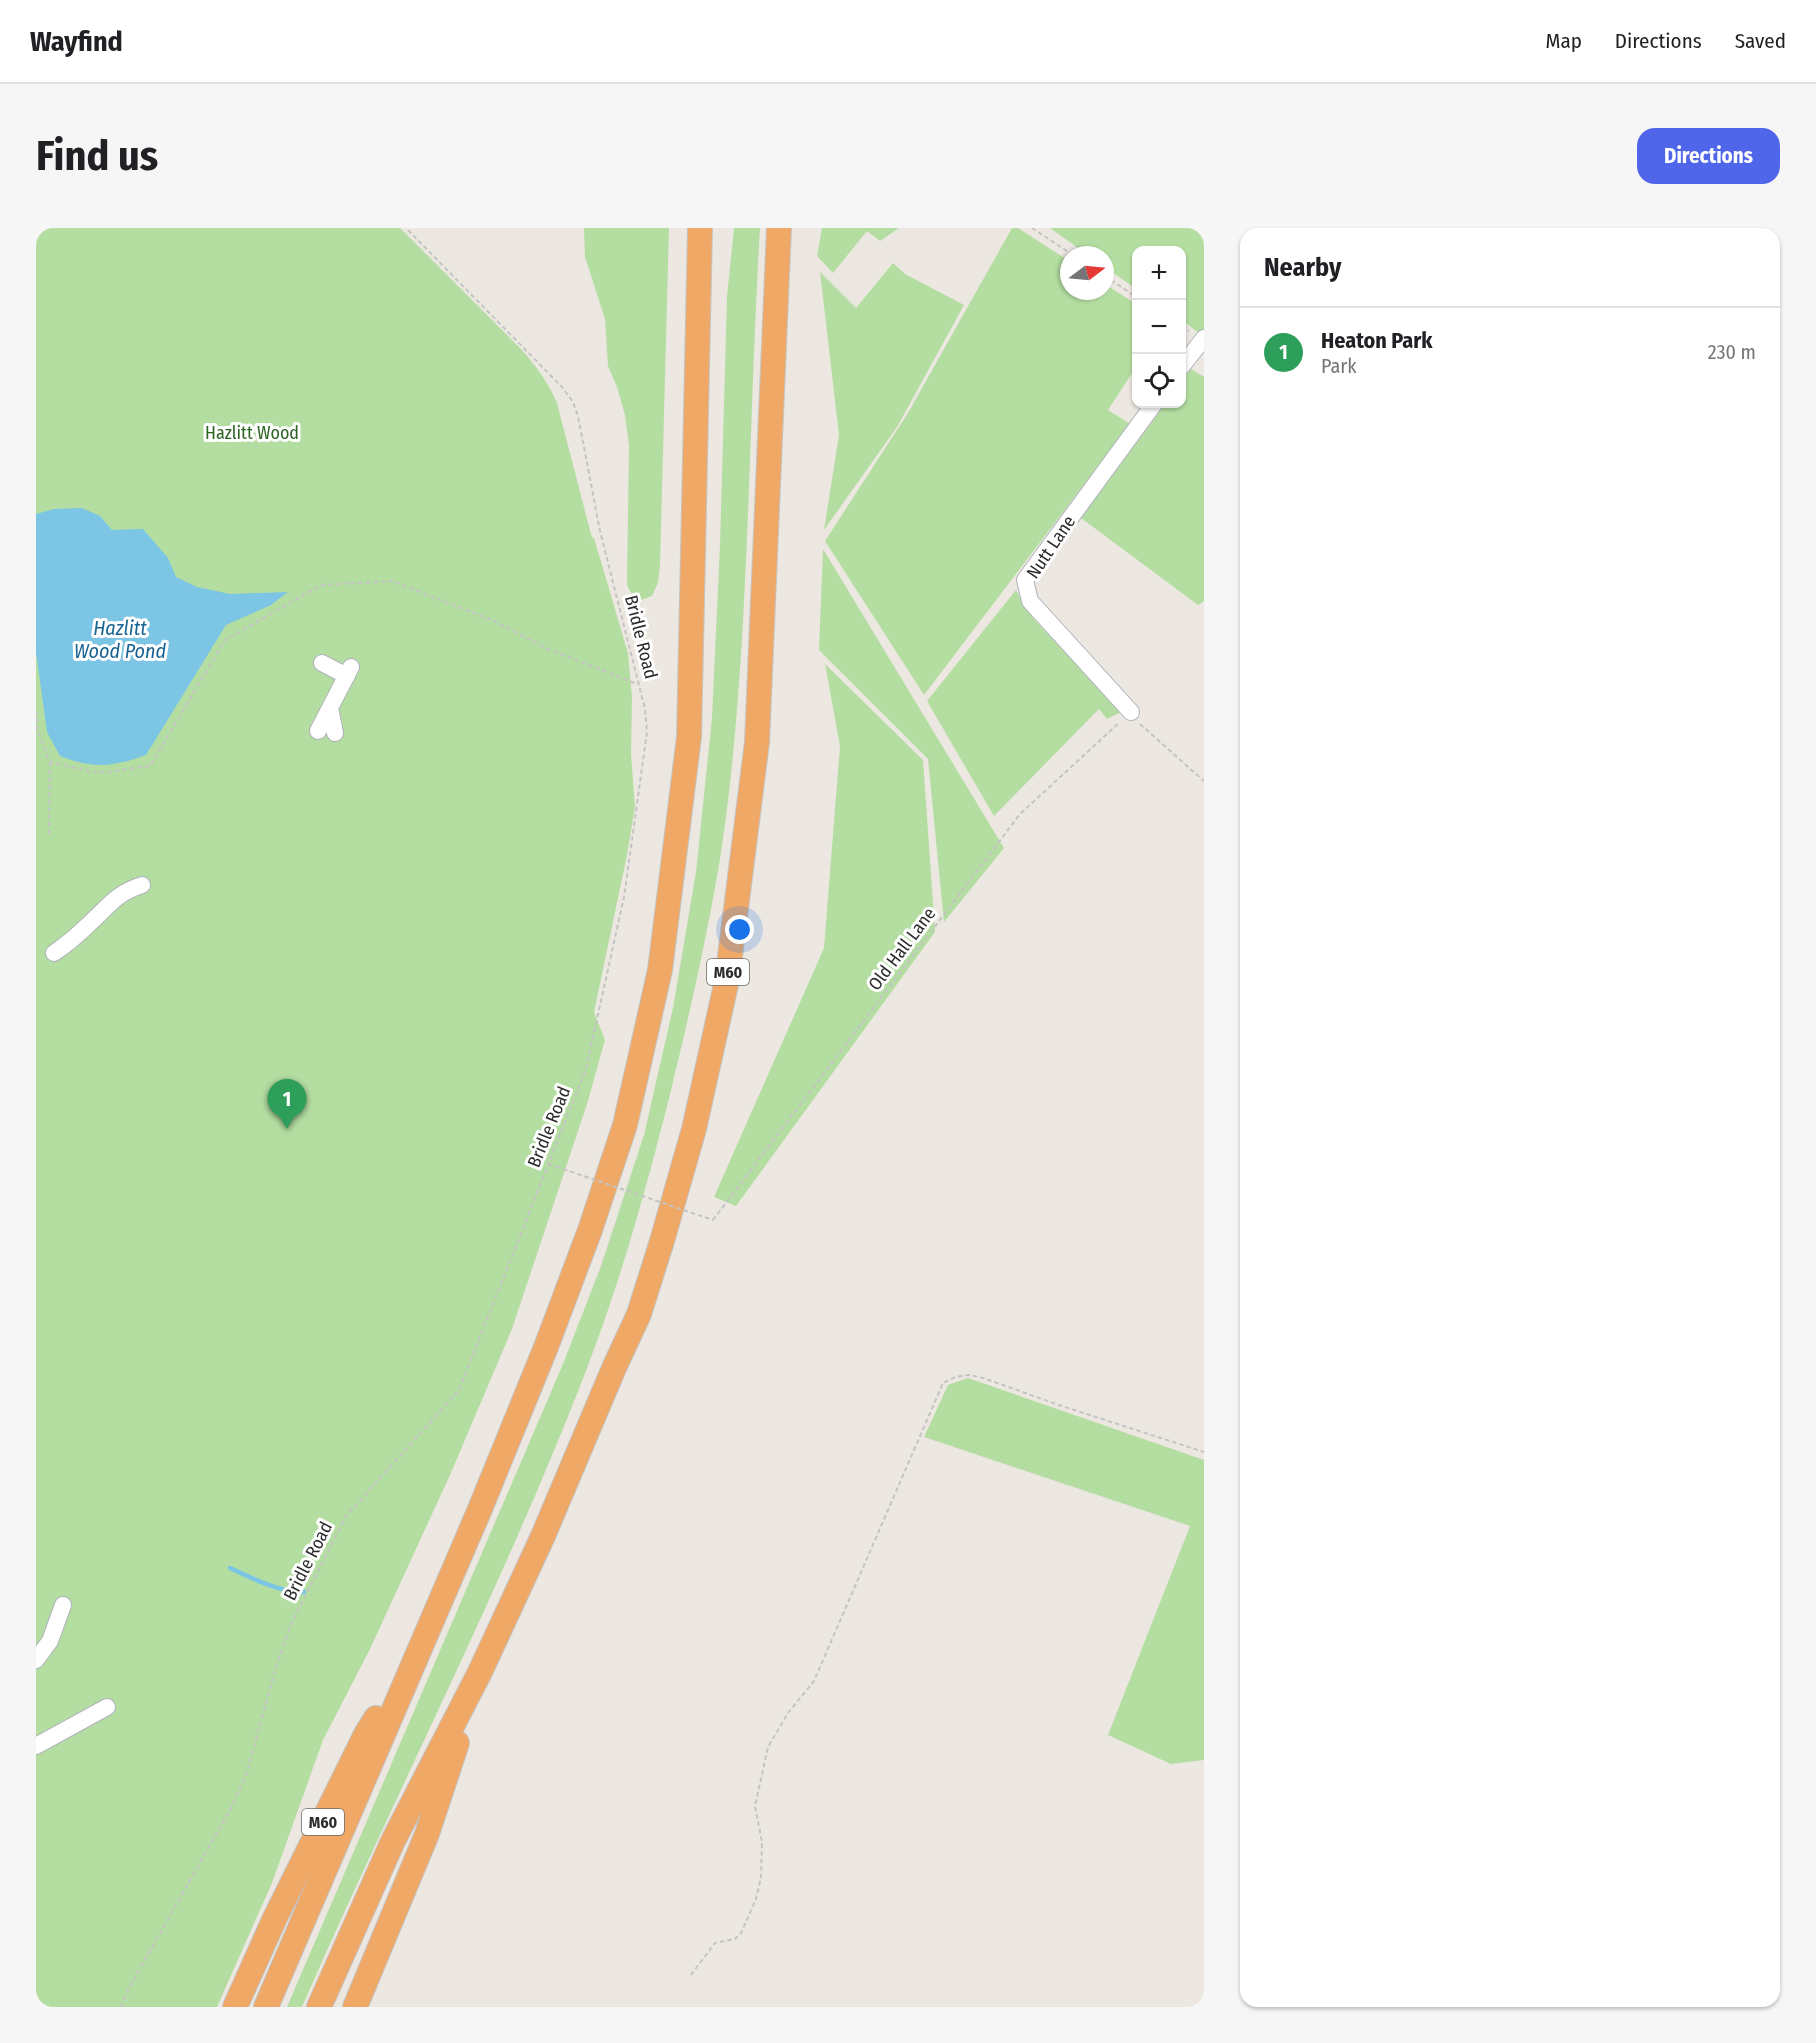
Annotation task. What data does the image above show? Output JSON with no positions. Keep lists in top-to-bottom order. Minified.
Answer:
{"streets":{"highway":["M60"],"street":["Nutt Lane"],"path":["Bridle Road","Old Hall Lane"]},"crossings":[["Nutt Lane","Old Hall Lane"],["Bridle Road","Old Hall Lane"]],"water":["Hazlitt Wood Pond"],"parks":["Hazlitt Wood"],"north":"right","page":{"header":"Wayfind","nav":["Map","Directions","Saved"],"buttons":"Directions","title":"Find us","heading":"Nearby","map_buttons":["+","−"],"list":[{"mark":"1","name":"Heaton Park","note":"Park","value":"230 m"}],"pins":"1"}}
